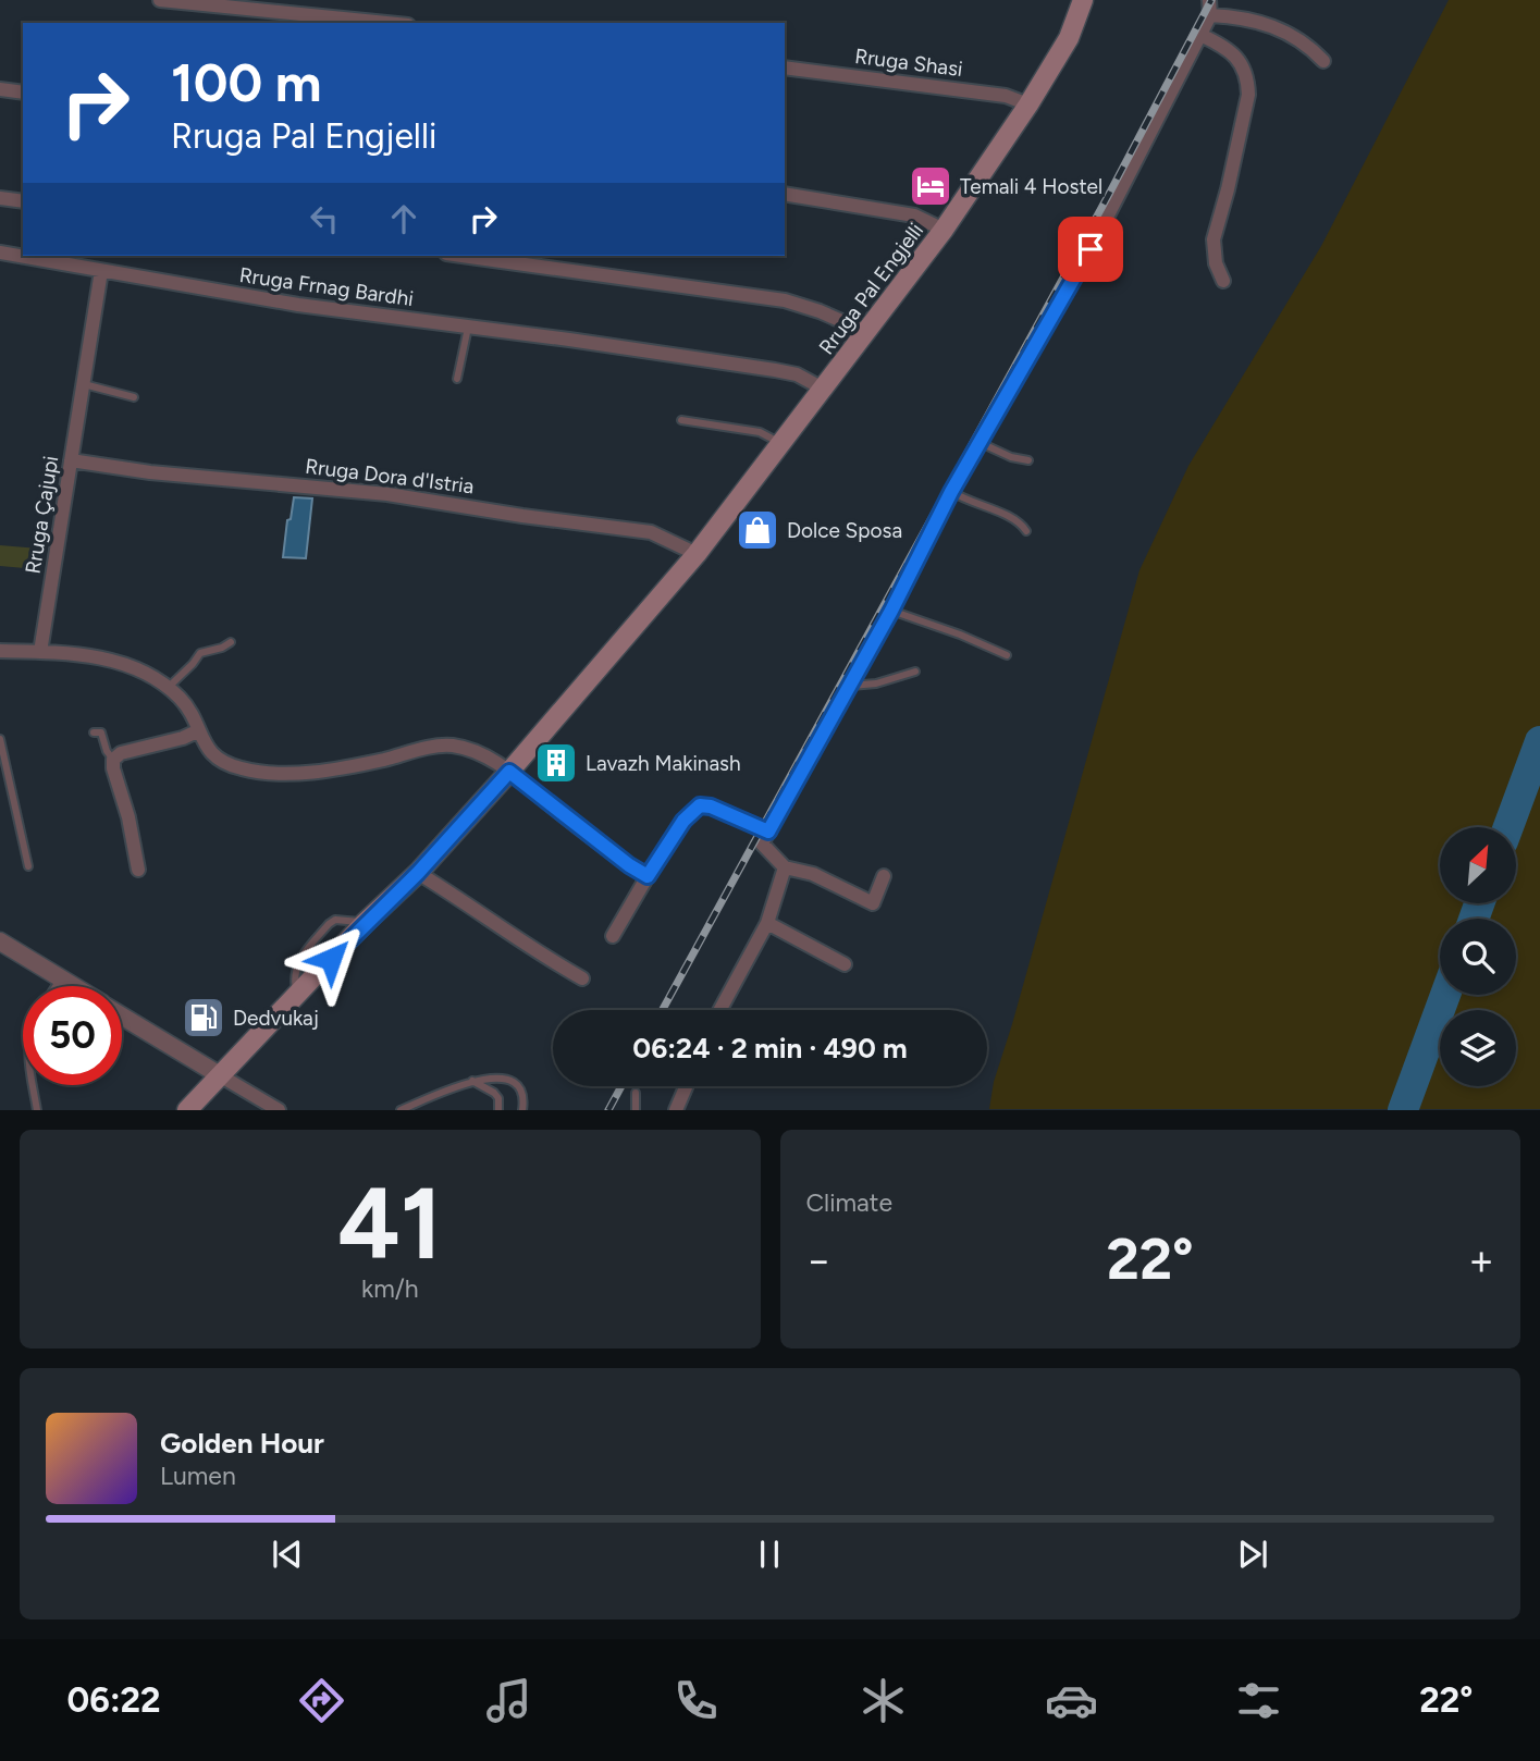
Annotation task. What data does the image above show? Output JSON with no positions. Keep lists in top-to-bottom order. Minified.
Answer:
{"streets":{"main road":["Rruga Pal Engjelli"],"street":["Rruga Shasi","Rruga Frnag Bardhi","Rruga Dora d'Istria","Rruga Çajupi"]},"crossings":[["Rruga Shasi","Rruga Pal Engjelli"],["Rruga Frnag Bardhi","Rruga Pal Engjelli"],["Rruga Frnag Bardhi","Rruga Çajupi"],["Rruga Pal Engjelli","Rruga Dora d'Istria"],["Rruga Dora d'Istria","Rruga Çajupi"]],"places":{"hotel":["Temali 4 Hostel"],"shop":["Dolce Sposa"],"building":["Lavazh Makinash"],"fuel station":["Dedvukaj"]},"north":"top right","page":{"turn":["100 m","Rruga Pal Engjelli"],"limit":"50","trip":"06:24 · 2 min · 490 m","tile":[["41","km/h"],"Climate"],"heat":["−","22°","+"],"song":["Golden Hour","Lumen"],"tabs":["06:22","22°"]}}
